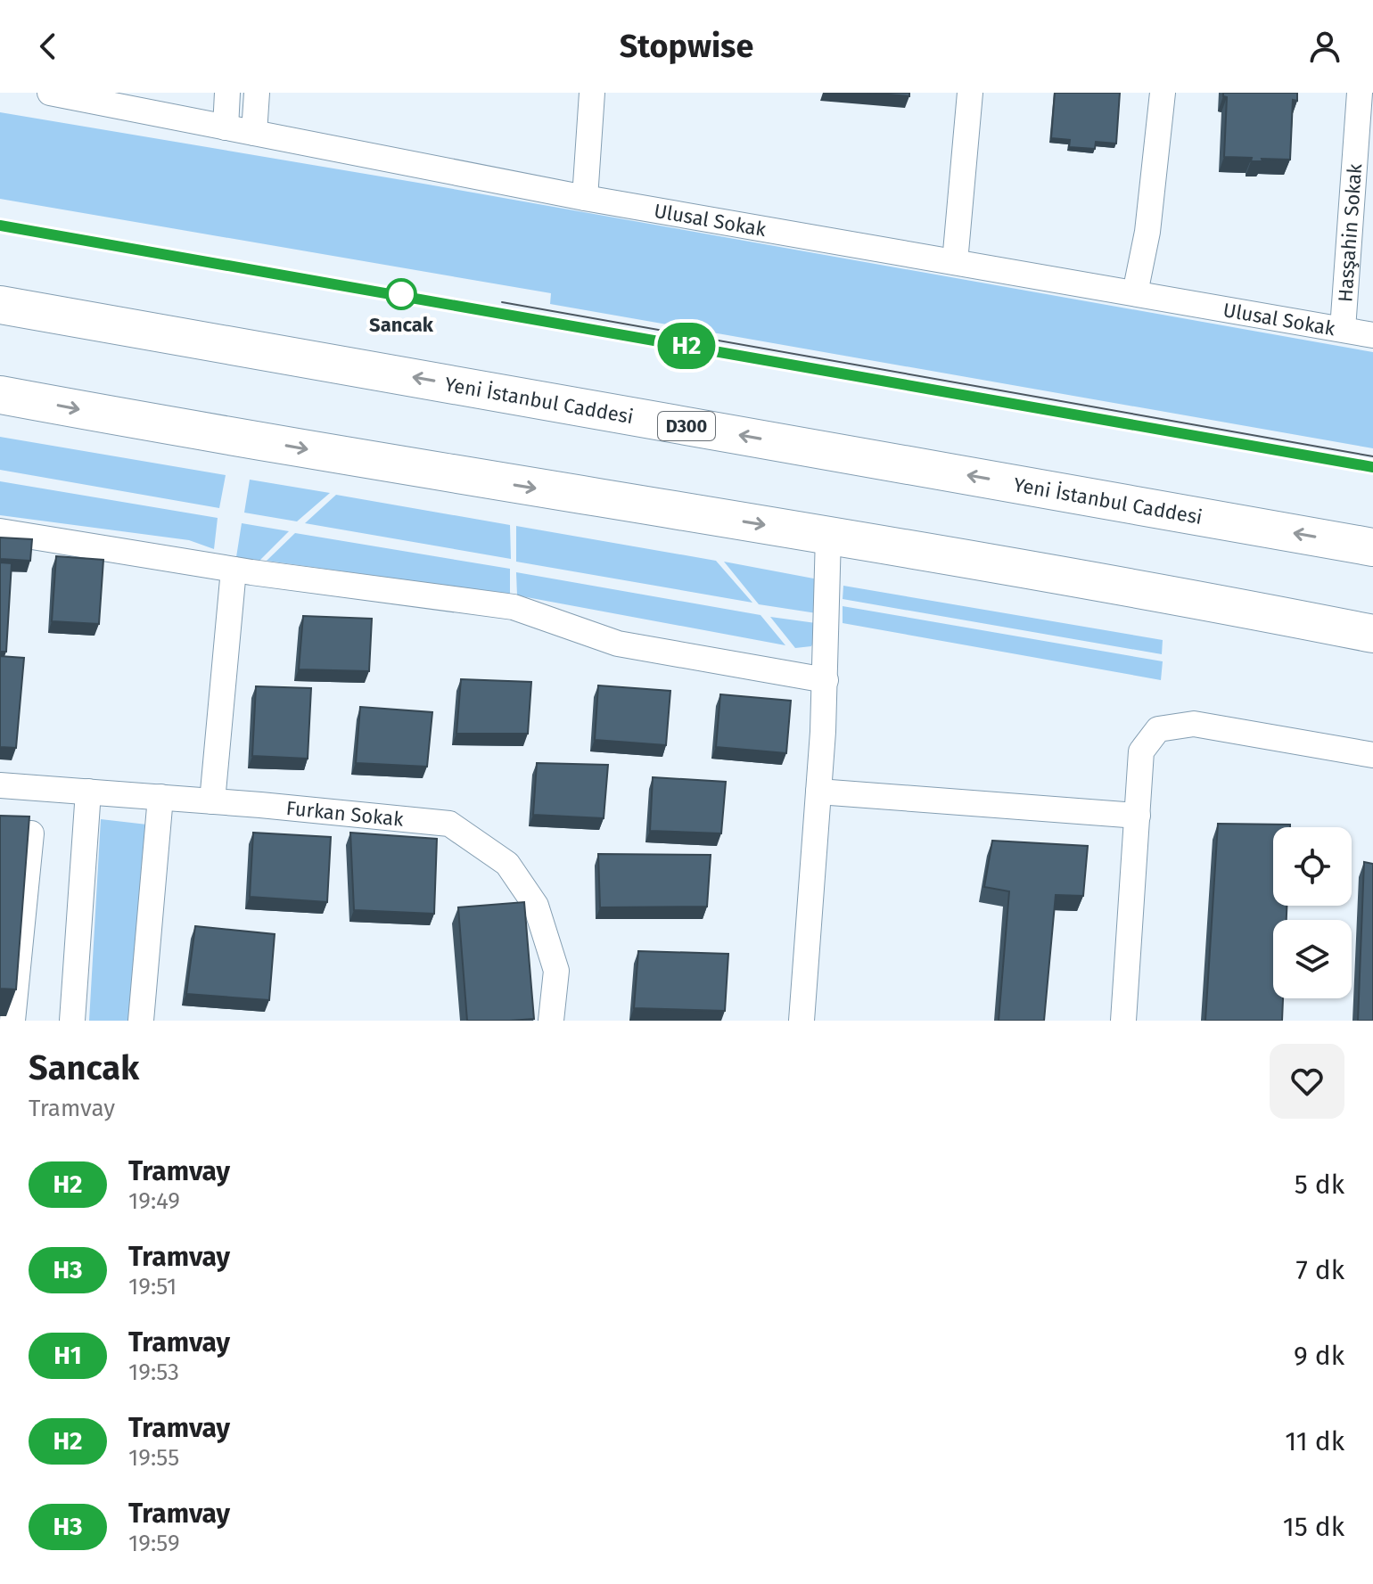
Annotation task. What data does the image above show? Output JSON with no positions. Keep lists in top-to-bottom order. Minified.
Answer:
{"streets":{"highway":["Yeni İstanbul Caddesi","D300"],"street":["Ulusal Sokak","Hasşahin Sokak","Furkan Sokak"]},"crossings":[["Ulusal Sokak","Hasşahin Sokak"]],"places":["Sancak"],"lines":["tram line H2"],"page":{"header":"Stopwise","on_map":"H2","heading":["Sancak","Tramvay"],"list":[{"mark":"H2","name":"Tramvay","note":"19:49","value":"5 dk"},{"mark":"H3","name":"Tramvay","note":"19:51","value":"7 dk"},{"mark":"H1","name":"Tramvay","note":"19:53","value":"9 dk"},{"mark":"H2","name":"Tramvay","note":"19:55","value":"11 dk"},{"mark":"H3","name":"Tramvay","note":"19:59","value":"15 dk"}]}}
